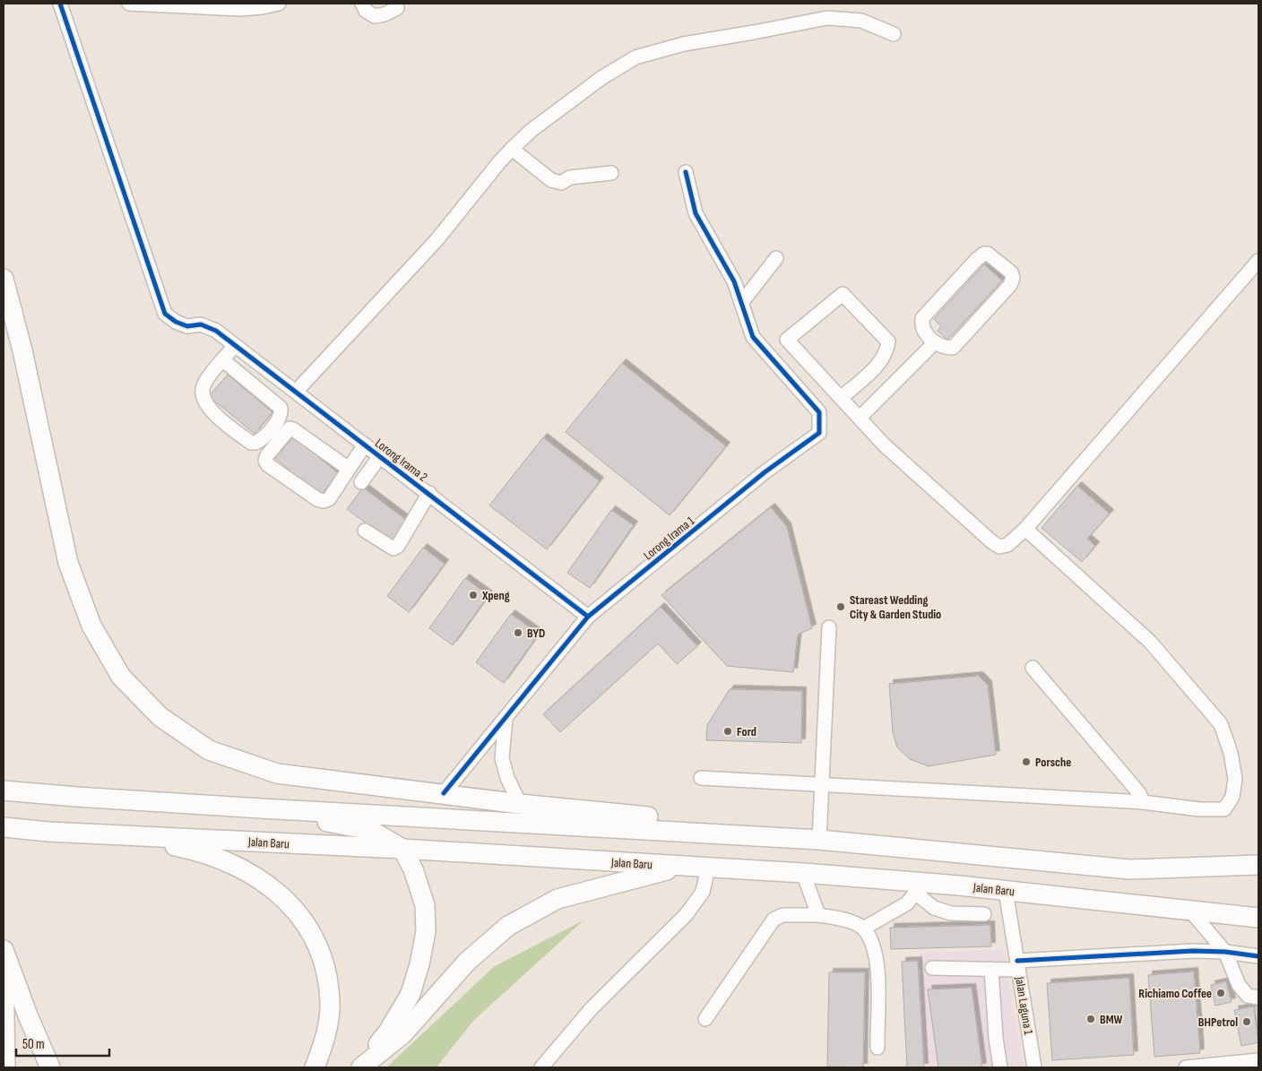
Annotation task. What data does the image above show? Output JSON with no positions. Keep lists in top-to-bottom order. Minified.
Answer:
{"streets":{"highway":["Jalan Baru"],"street":["Lorong Irama 2","Lorong Irama 1","Jalan Laguna 1"]},"crossings":[["Lorong Irama 2","Lorong Irama 1"],["Jalan Baru","Jalan Laguna 1"]],"places":["Xpeng","Stareast Wedding City & Garden Studio","BYD","Ford","Porsche","Richiamo Coffee","BMW","BHPetrol"],"scale_bar":"50 m"}
